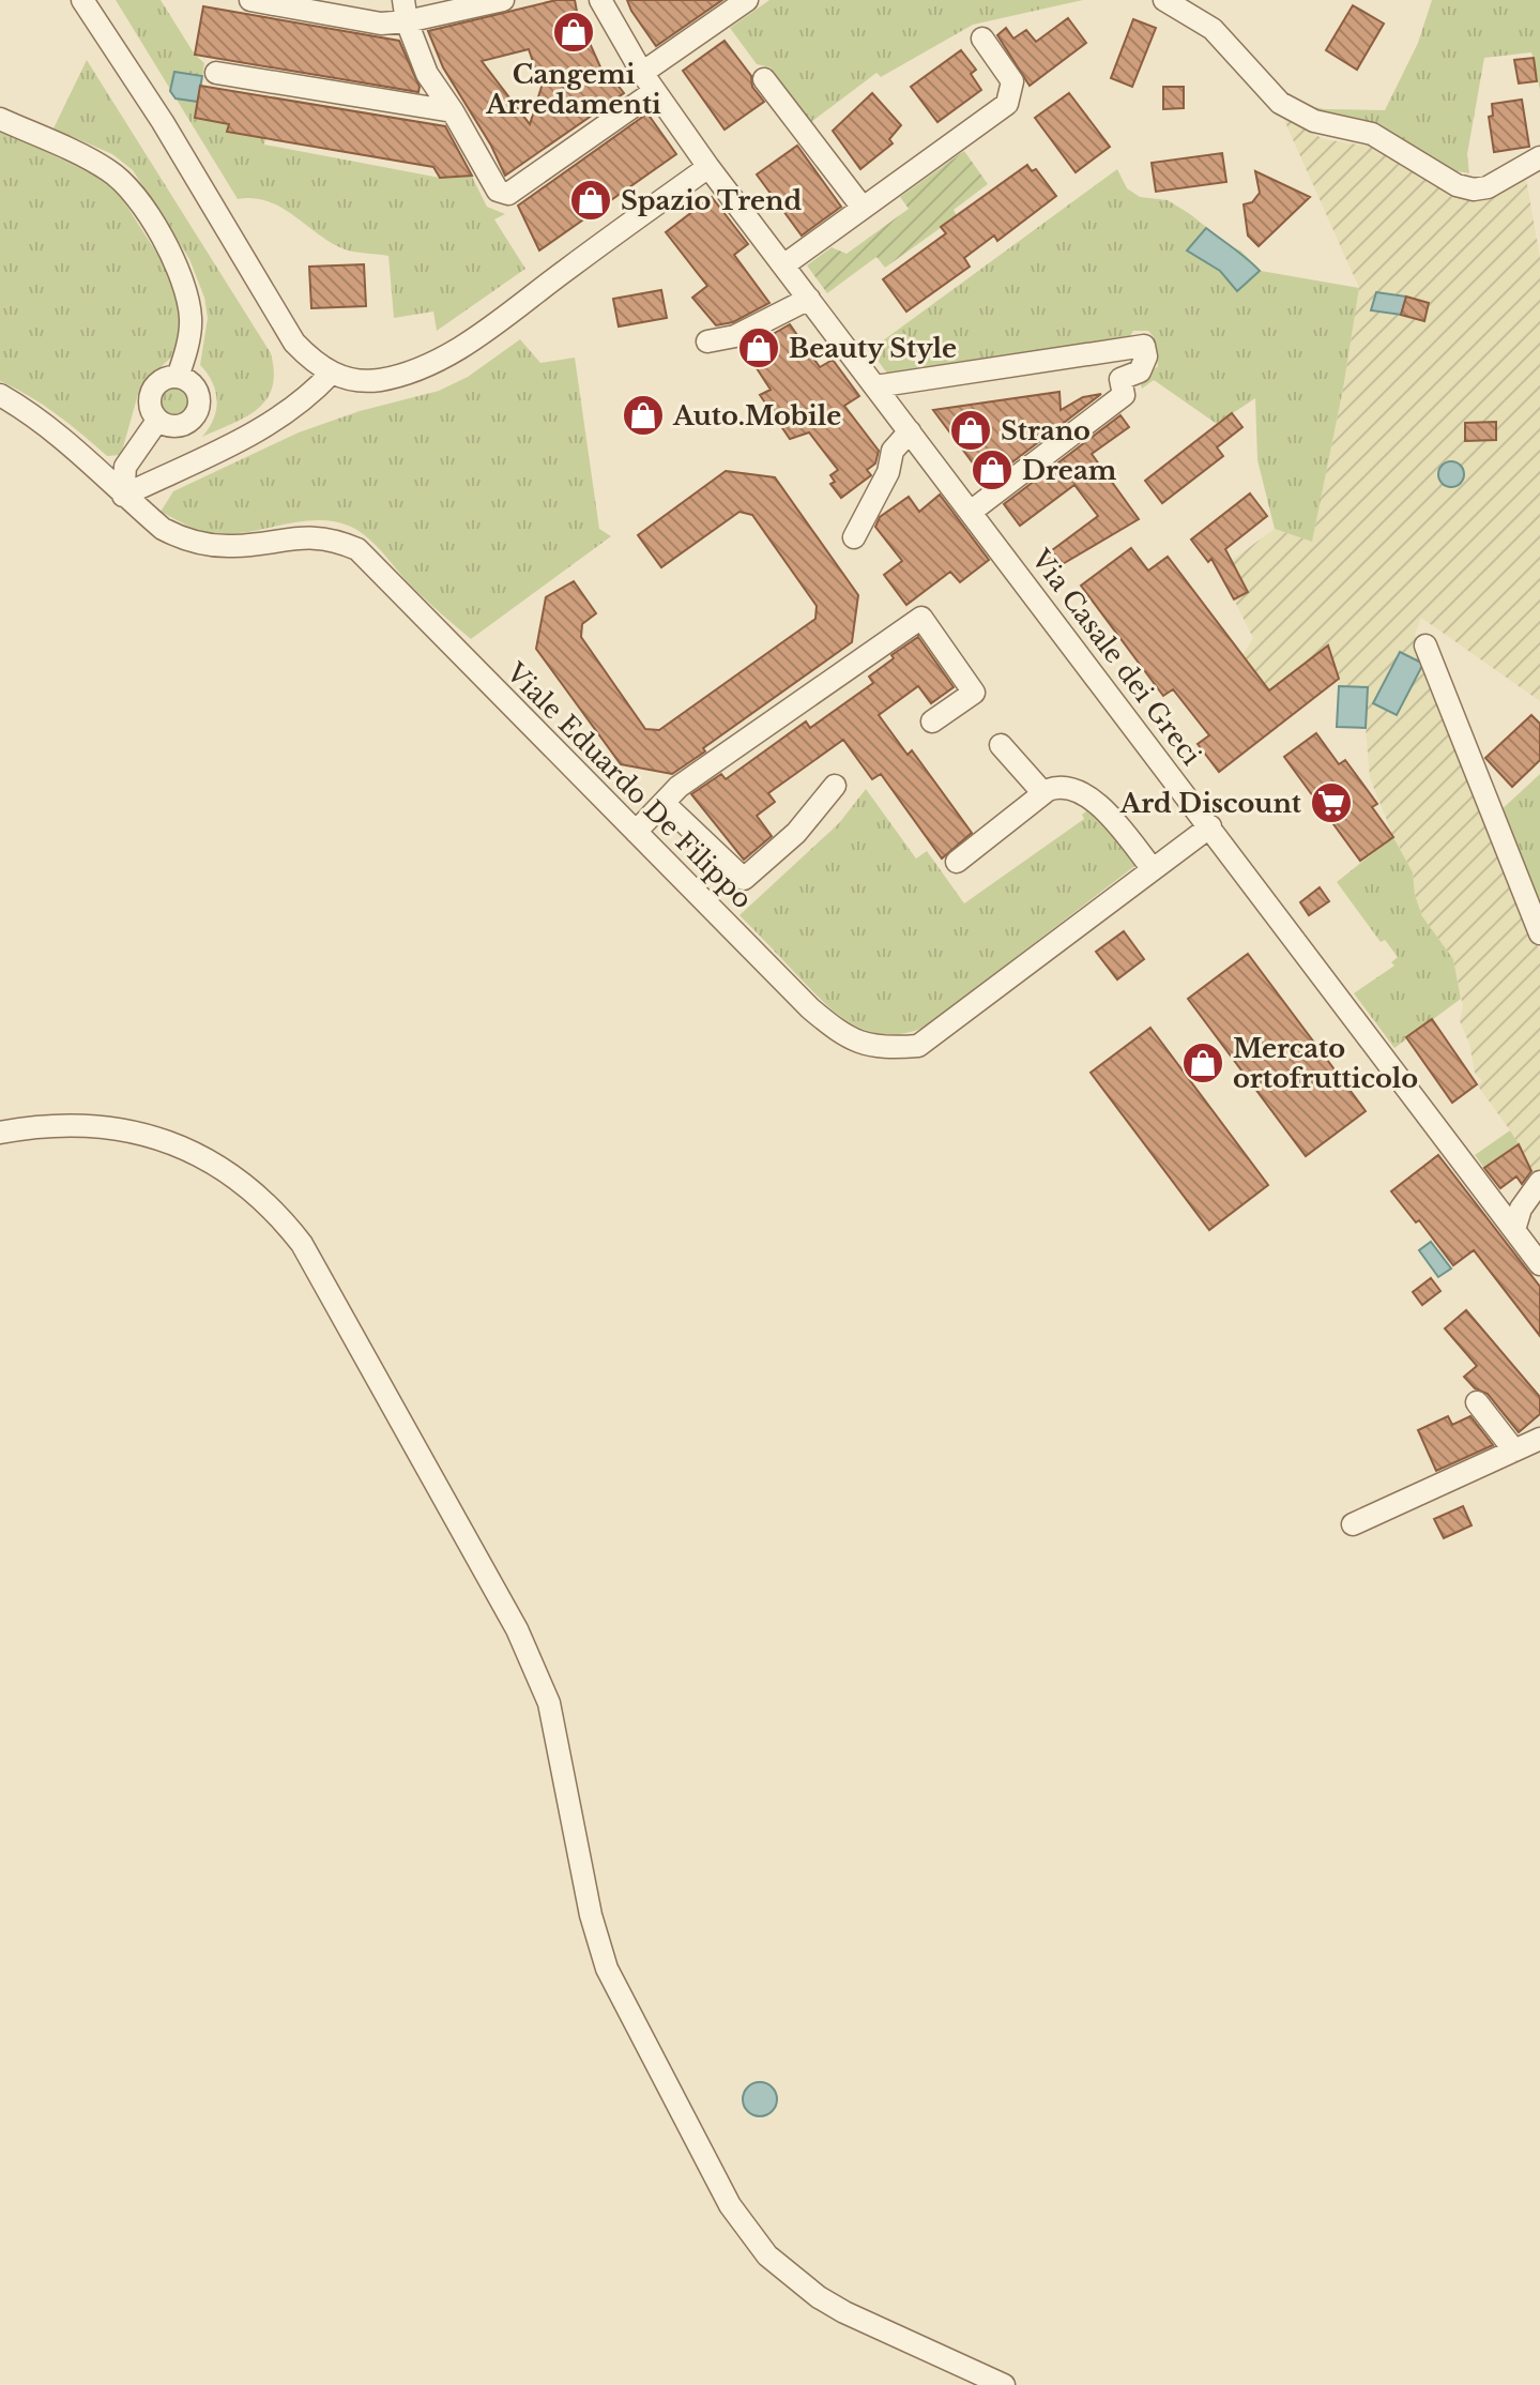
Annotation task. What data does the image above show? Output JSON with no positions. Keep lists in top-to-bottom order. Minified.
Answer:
{"streets":{"street":["Via Casale dei Greci","Viale Eduardo De Filippo"]},"crossings":[["Via Casale dei Greci","Viale Eduardo De Filippo"]],"places":{"shop":["Cangemi Arredamenti","Spazio Trend","Beauty Style","Auto.Mobile","Strano","Dream","Mercato ortofrutticolo"],"supermarket":["Ard Discount"]}}
